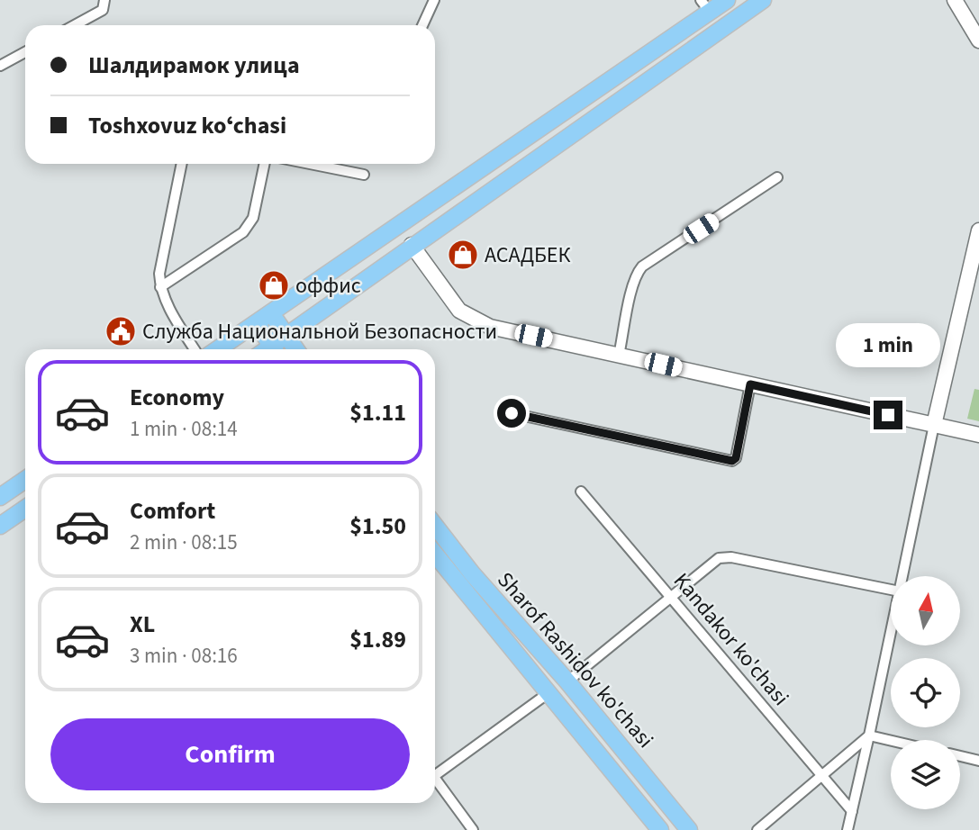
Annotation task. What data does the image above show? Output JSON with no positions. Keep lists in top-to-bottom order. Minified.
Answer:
{"streets":{"main road":["Sharof Rashidov ko'chasi"],"street":["Kandakor ko'chasi"]},"places":{"shop":["АСАДБЕК","оффис"],"public building":["Служба Национальной Безопасности"]},"north":"top","page":{"banner":["Шалдирамок улица","Toshxovuz koʻchasi"],"bubble":"1 min","list":[{"name":"Economy","note":"1 min · 08:14","value":"$1.11"},{"name":"Comfort","note":"2 min · 08:15","value":"$1.50"},{"name":"XL","note":"3 min · 08:16","value":"$1.89"}],"buttons":"Confirm"}}
